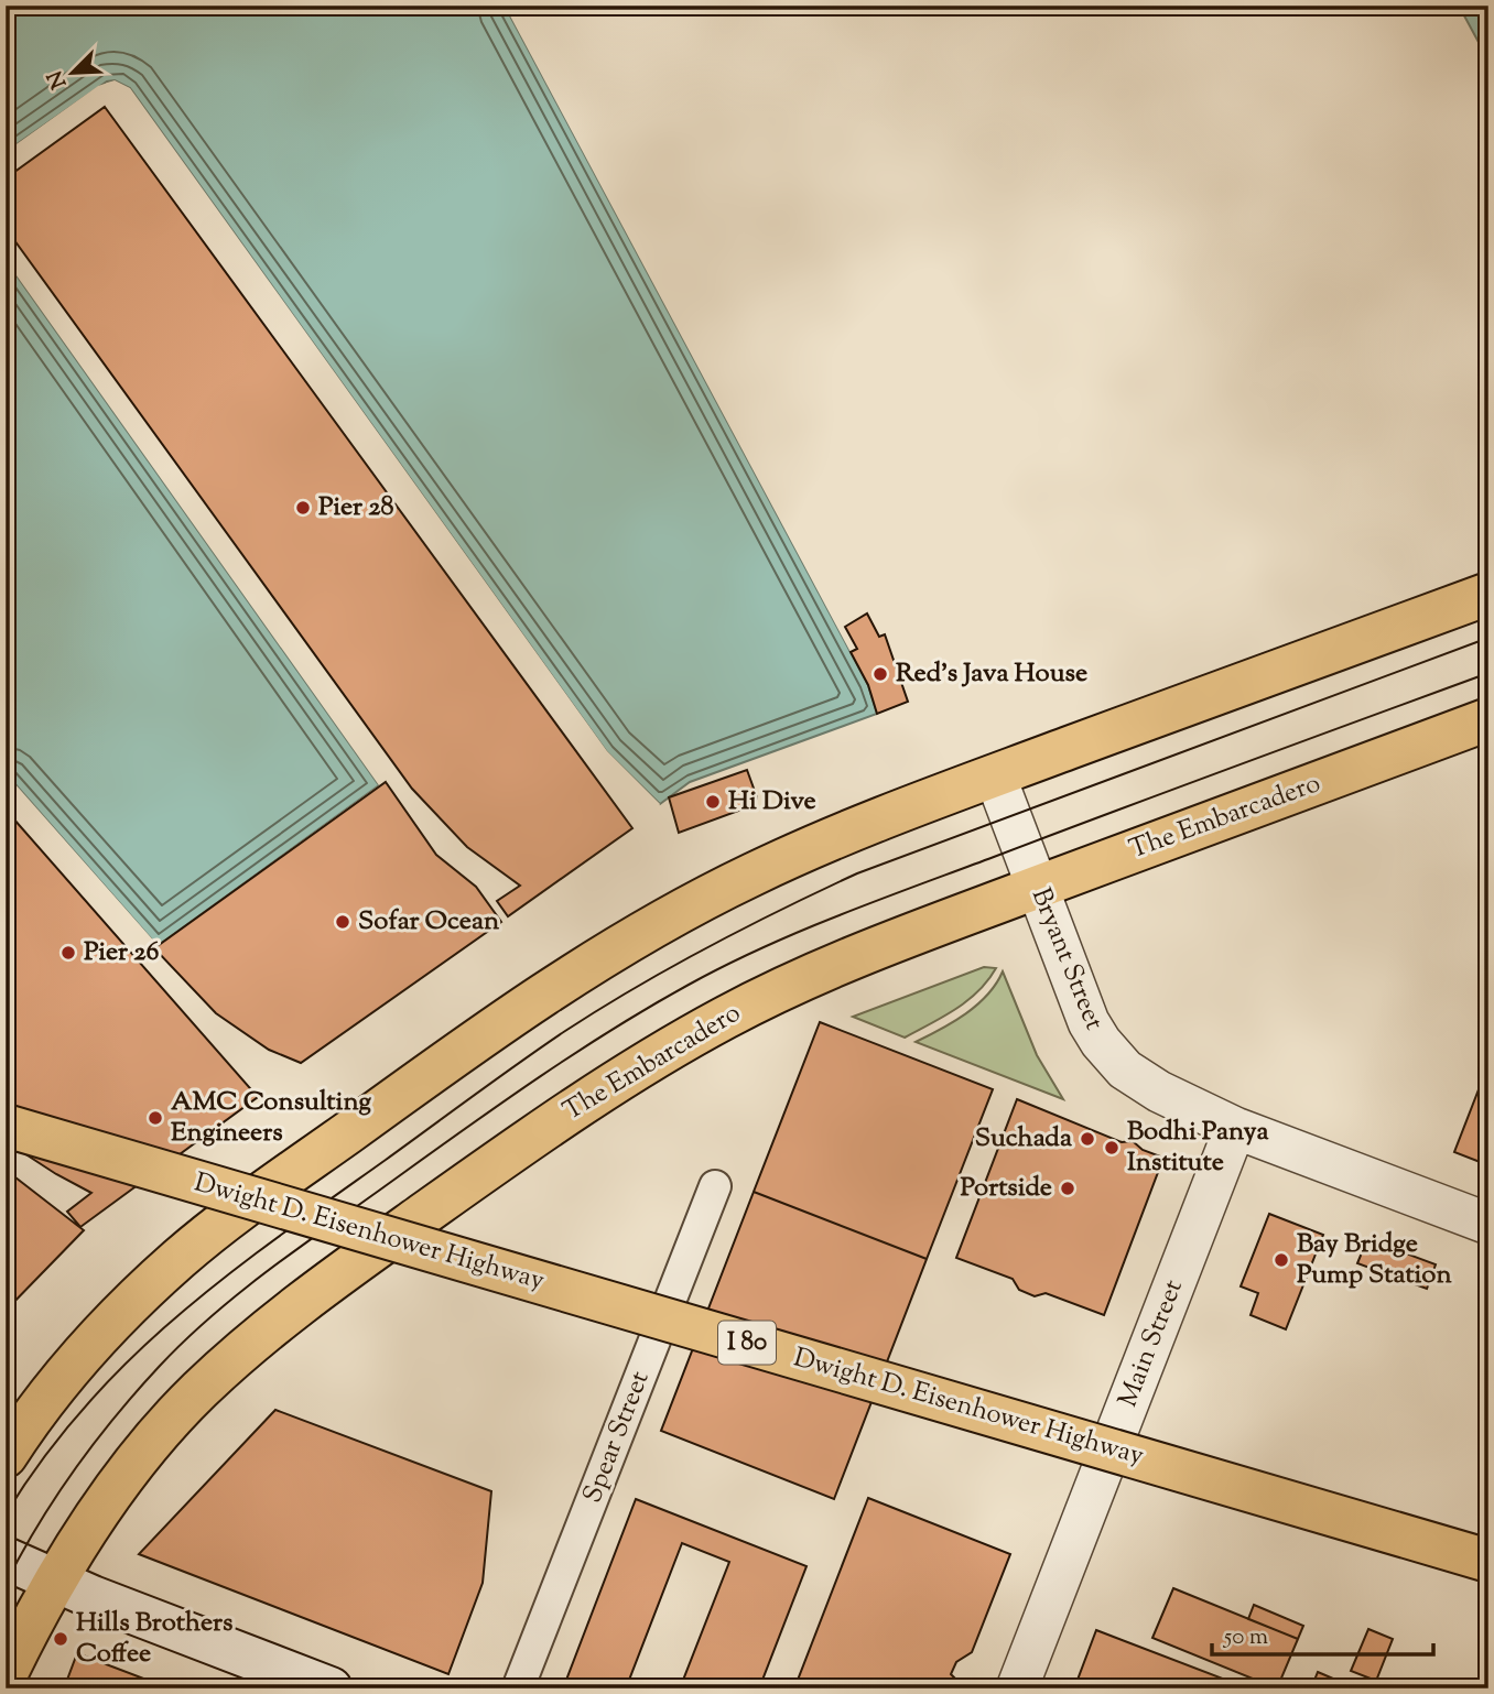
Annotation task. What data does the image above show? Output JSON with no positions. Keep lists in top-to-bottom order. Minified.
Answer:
{"streets":{"main road":["The Embarcadero","Dwight D. Eisenhower Highway","I 80"],"street":["Bryant Street","Main Street","Spear Street"]},"crossings":[["The Embarcadero","Bryant Street"],["Bryant Street","Main Street"]],"places":["Pier 28","Red's Java House","Hi Dive","Sofar Ocean","Pier 26","AMC Consulting Engineers","Suchada","Bodhi Panya Institute","Portside","Bay Bridge Pump Station","Hills Brothers Coffee"],"scale_bar":"50 m","north":"bottom left"}
